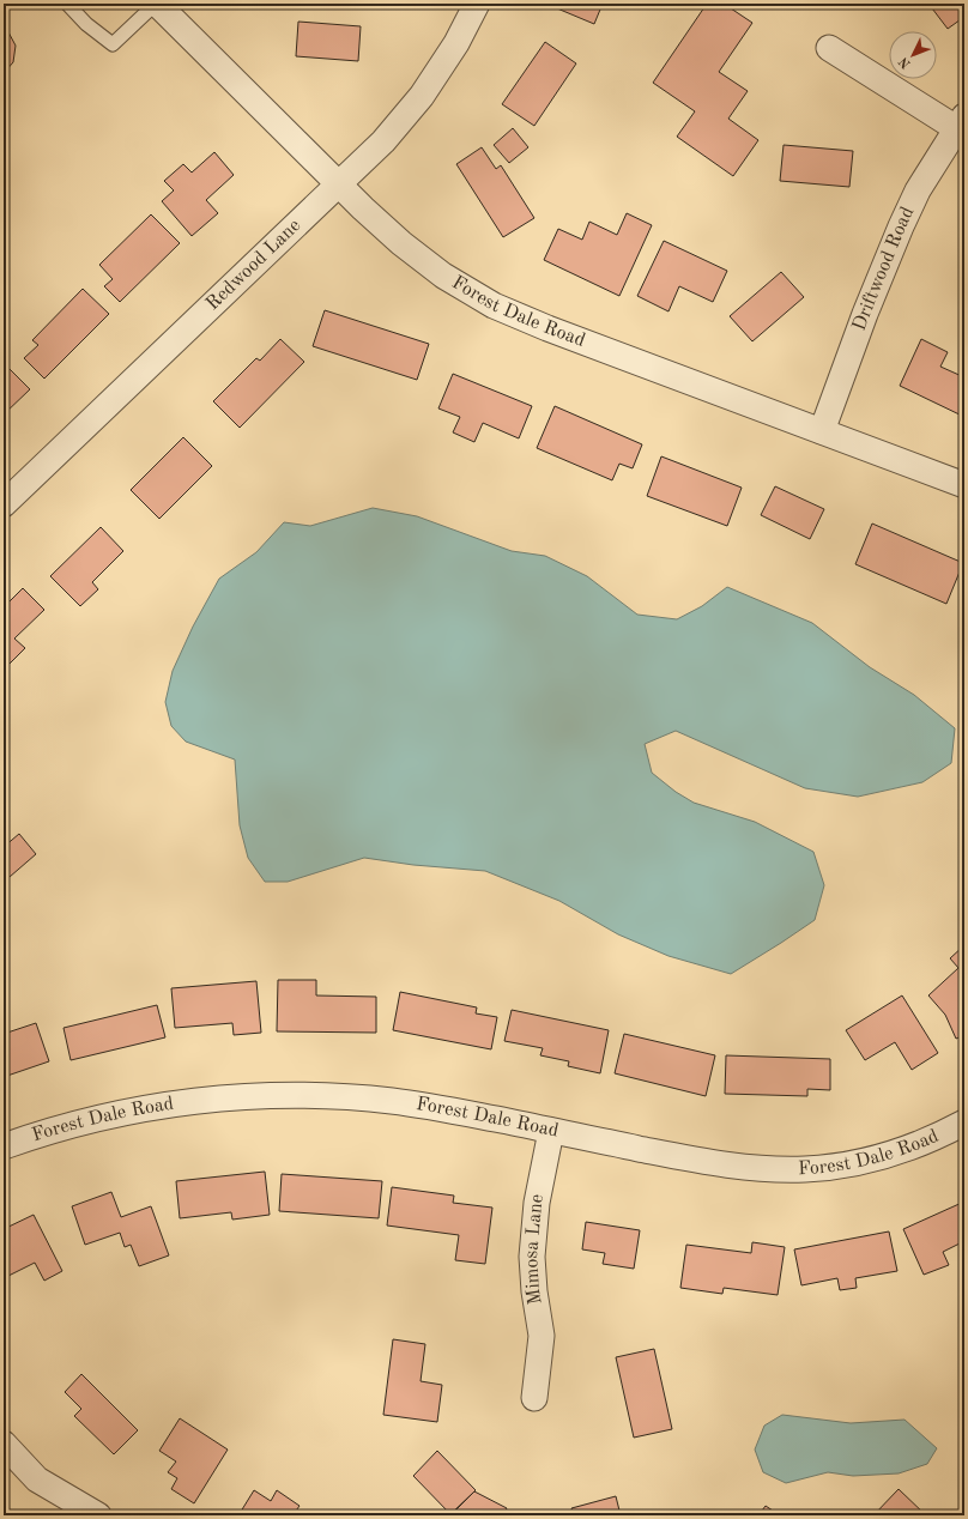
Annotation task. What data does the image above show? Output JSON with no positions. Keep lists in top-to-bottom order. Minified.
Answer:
{"streets":{"street":["Redwood Lane","Driftwood Road","Forest Dale Road","Mimosa Lane"]},"crossings":[["Redwood Lane","Forest Dale Road"],["Driftwood Road","Forest Dale Road"],["Forest Dale Road","Mimosa Lane"]],"north":"bottom left"}
